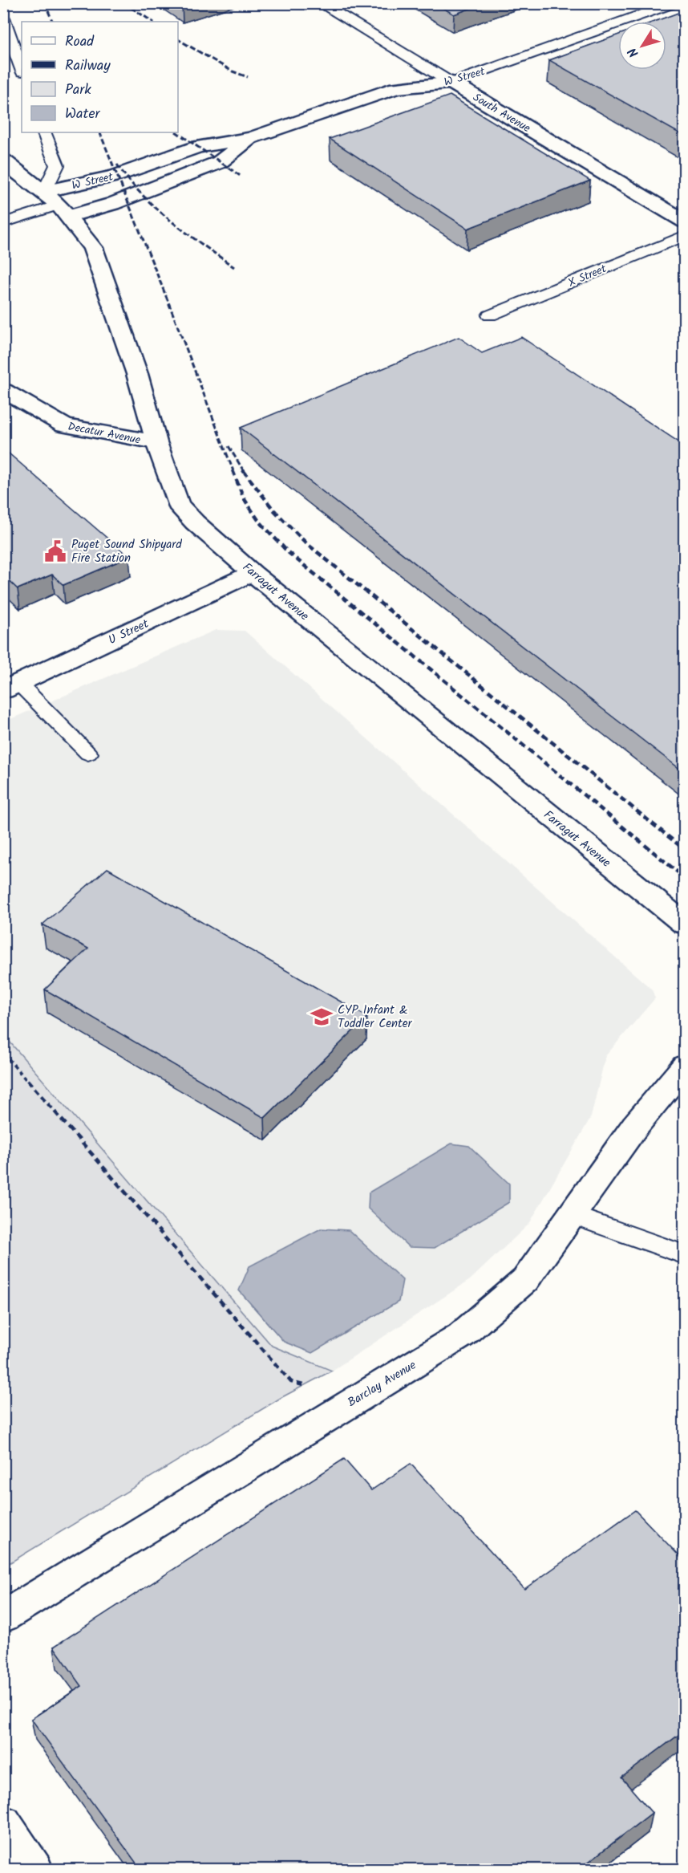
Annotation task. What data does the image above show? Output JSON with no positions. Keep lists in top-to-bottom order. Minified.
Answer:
{"streets":{"street":["W Street","South Avenue","Decatur Avenue","Farragut Avenue","U Street","Barclay Avenue"],"lane":["X Street"]},"crossings":[["W Street","South Avenue"],["W Street","Farragut Avenue"],["Decatur Avenue","Farragut Avenue"],["Farragut Avenue","U Street"]],"places":{"public building":["Puget Sound Shipyard Fire Station"],"school or university":["CYP Infant & Toddler Center"]},"legend":["Road","Railway","Park","Water"],"north":"bottom left"}
